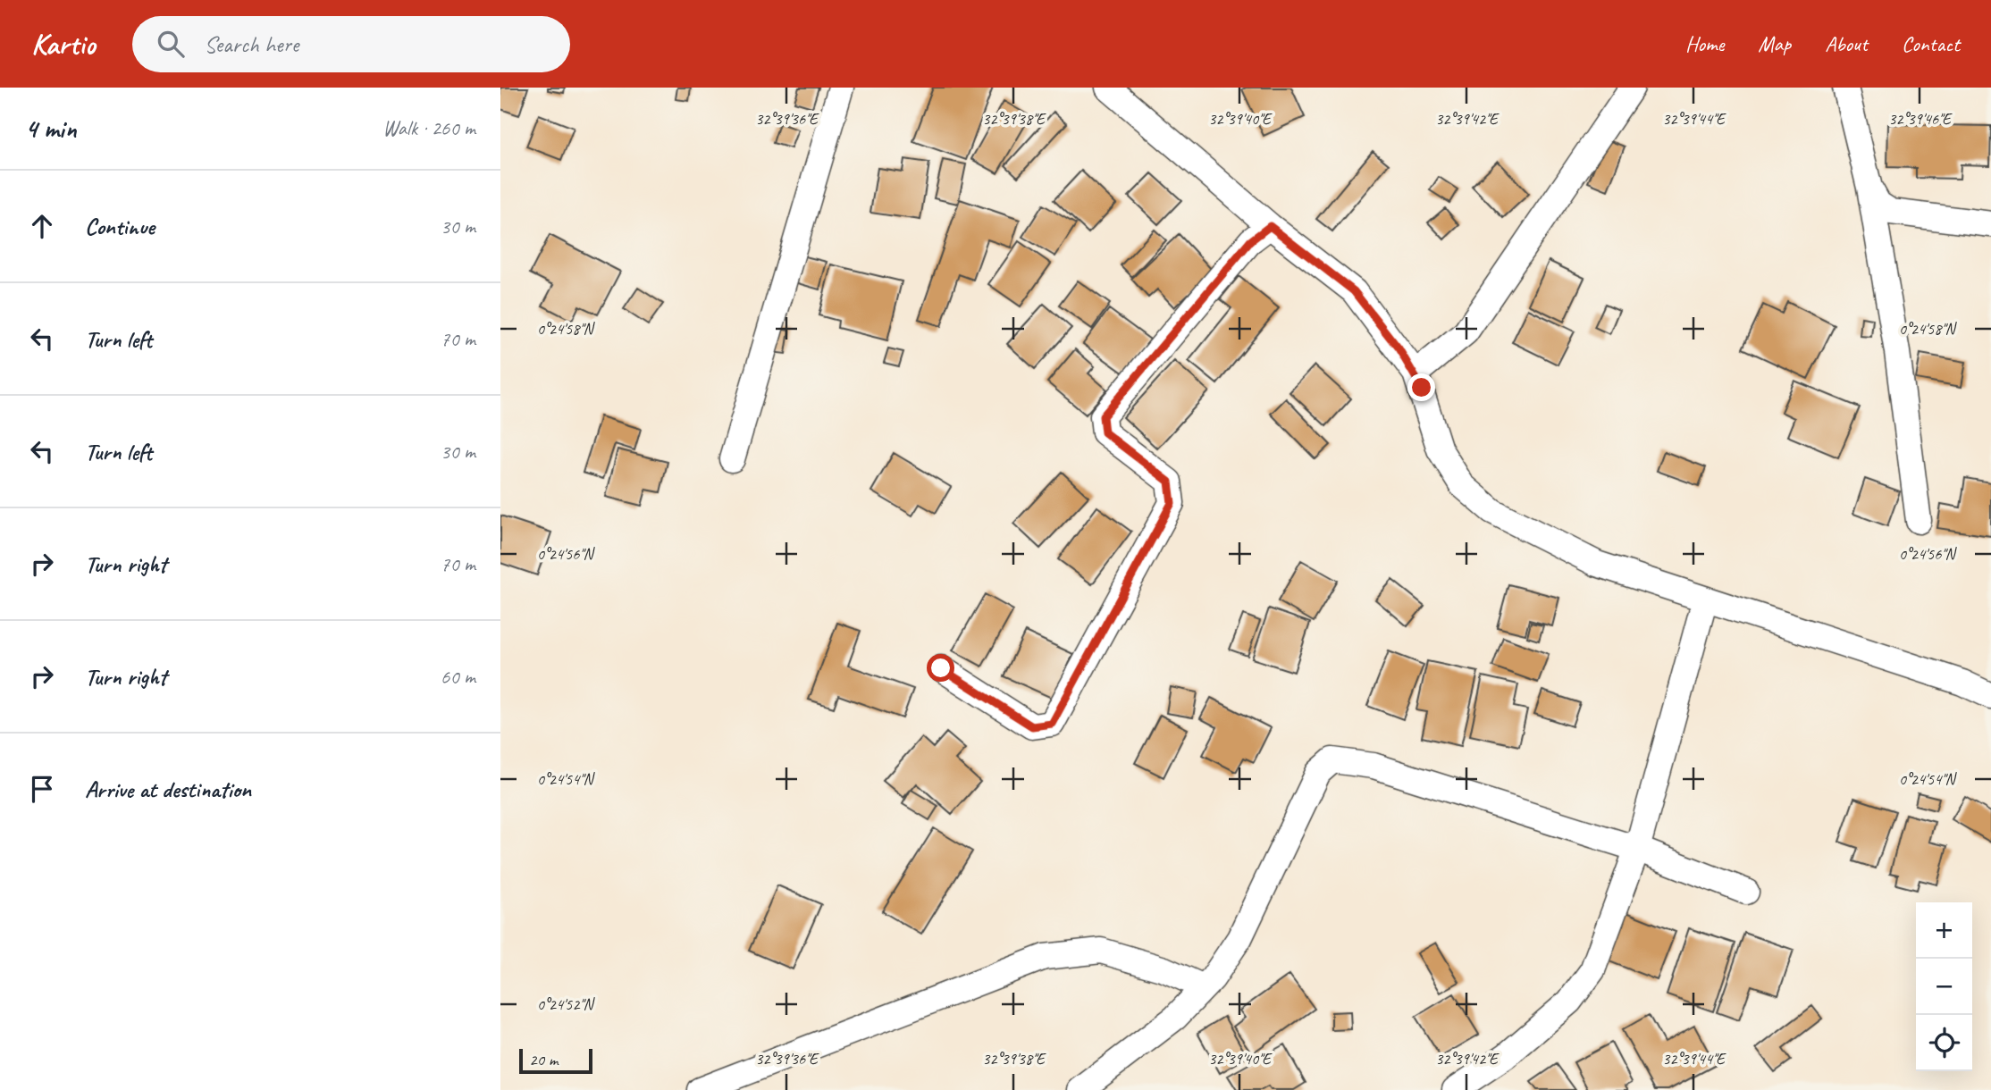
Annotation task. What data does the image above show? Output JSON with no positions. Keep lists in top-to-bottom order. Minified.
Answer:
{"scale_bar":"20 m","page":{"header":"Kartio","search":"Search here","nav":["Home","Map","About","Contact"],"heading":["4 min","Walk · 260 m"],"list":[["Continue","30 m"],["Turn left","70 m"],["Turn left","30 m"],["Turn right","70 m"],["Turn right","60 m"],"Arrive at destination"],"map_buttons":["+","−"],"scale":"20 m"},"coordinates":["32°39'36\"E","32°39'38\"E","32°39'40\"E","32°39'42\"E","32°39'44\"E","32°39'46\"E","0°24'58\"N","0°24'56\"N","0°24'54\"N","0°24'52\"N"]}
